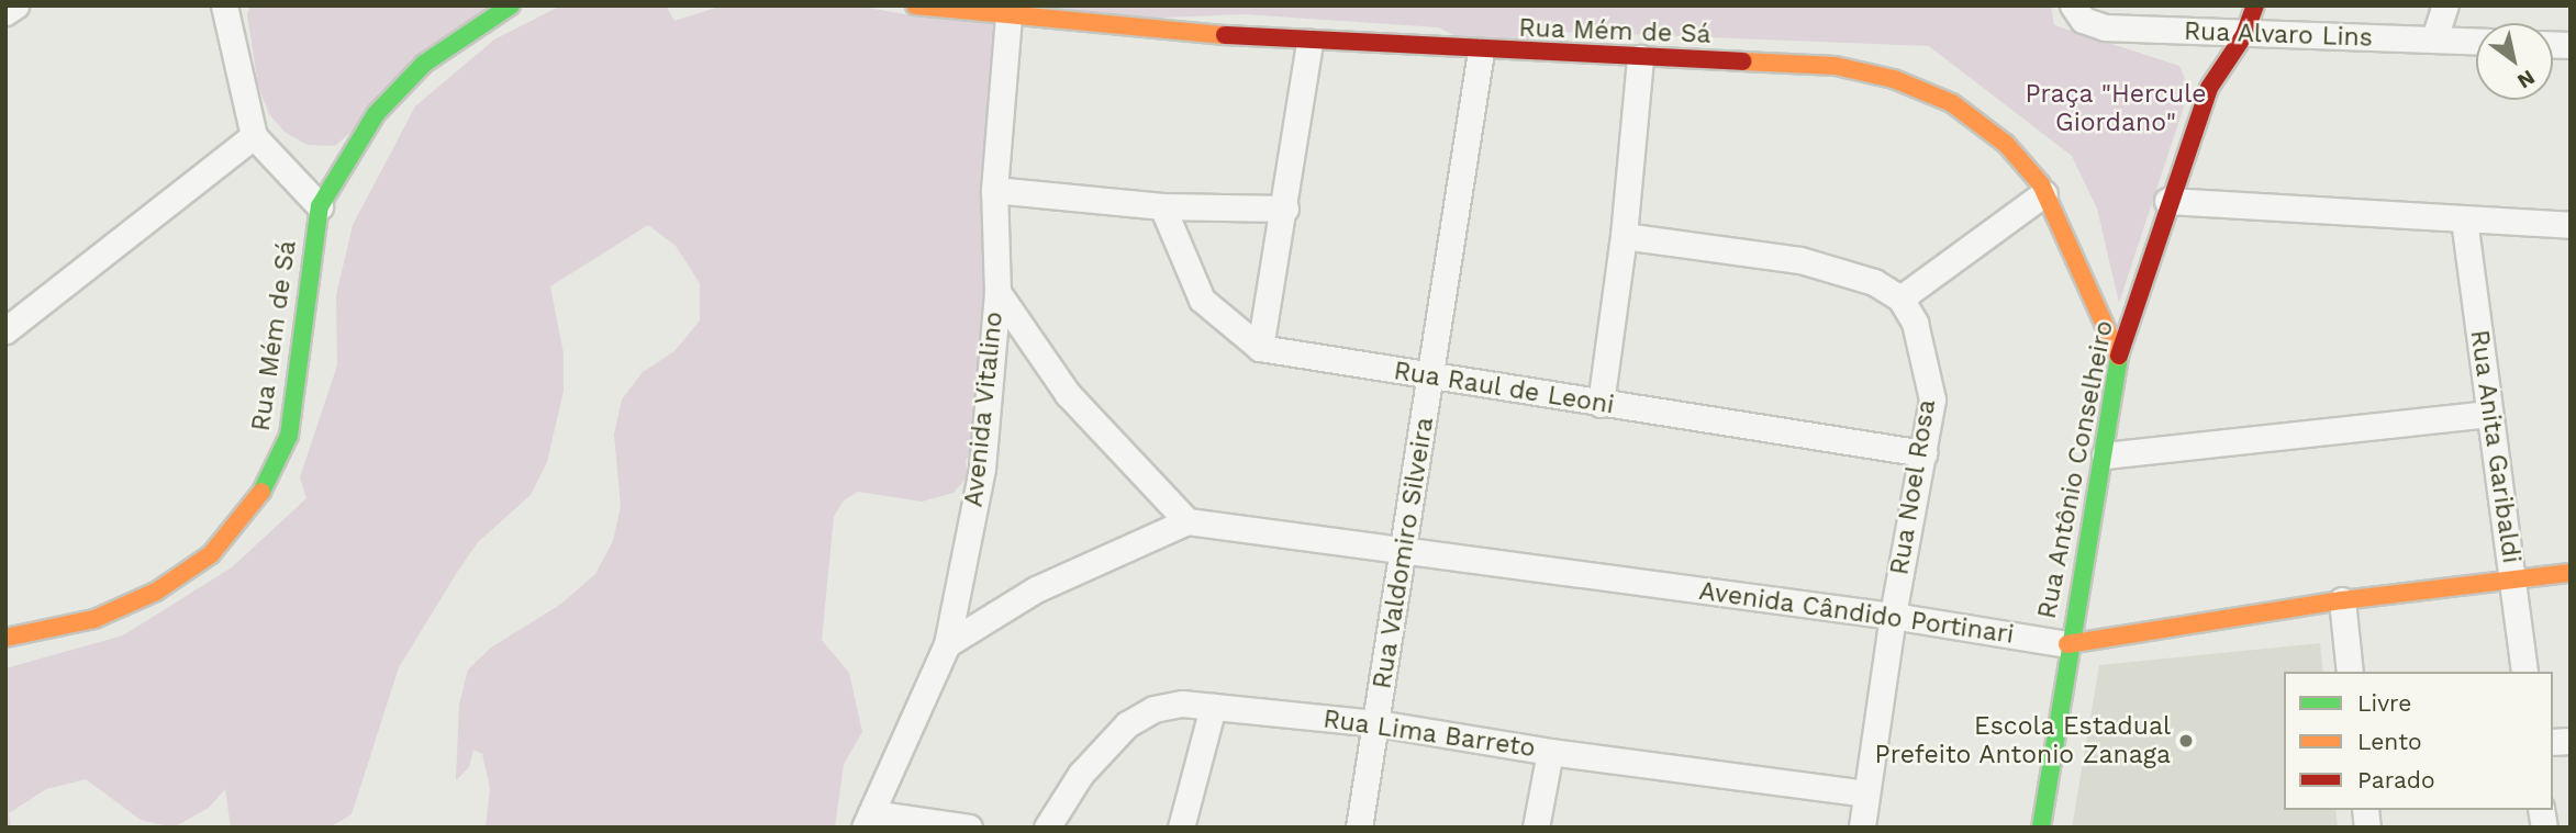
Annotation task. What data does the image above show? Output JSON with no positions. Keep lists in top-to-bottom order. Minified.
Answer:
{"streets":{"street":["Rua Mém de Sá","Rua Alvaro Lins","Rua Raul de Leoni","Avenida Vitalino","Rua Anita Garibaldi","Rua Antônio Conselheiro","Rua Noel Rosa","Rua Valdomiro Silveira","Avenida Cândido Portinari","Rua Lima Barreto"]},"crossings":[["Rua Mém de Sá","Avenida Vitalino"],["Rua Mém de Sá","Rua Antônio Conselheiro"],["Rua Mém de Sá","Rua Valdomiro Silveira"],["Rua Alvaro Lins","Rua Antônio Conselheiro"],["Rua Raul de Leoni","Rua Noel Rosa"],["Rua Raul de Leoni","Rua Valdomiro Silveira"],["Rua Anita Garibaldi","Avenida Cândido Portinari"],["Rua Antônio Conselheiro","Avenida Cândido Portinari"],["Rua Noel Rosa","Avenida Cândido Portinari"],["Rua Noel Rosa","Rua Lima Barreto"],["Rua Valdomiro Silveira","Avenida Cândido Portinari"],["Rua Valdomiro Silveira","Rua Lima Barreto"]],"parks":["Praça \"Hercule Giordano\""],"places":["Escola Estadual Prefeito Antonio Zanaga"],"legend":["Livre","Lento","Parado"],"north":"bottom right"}
